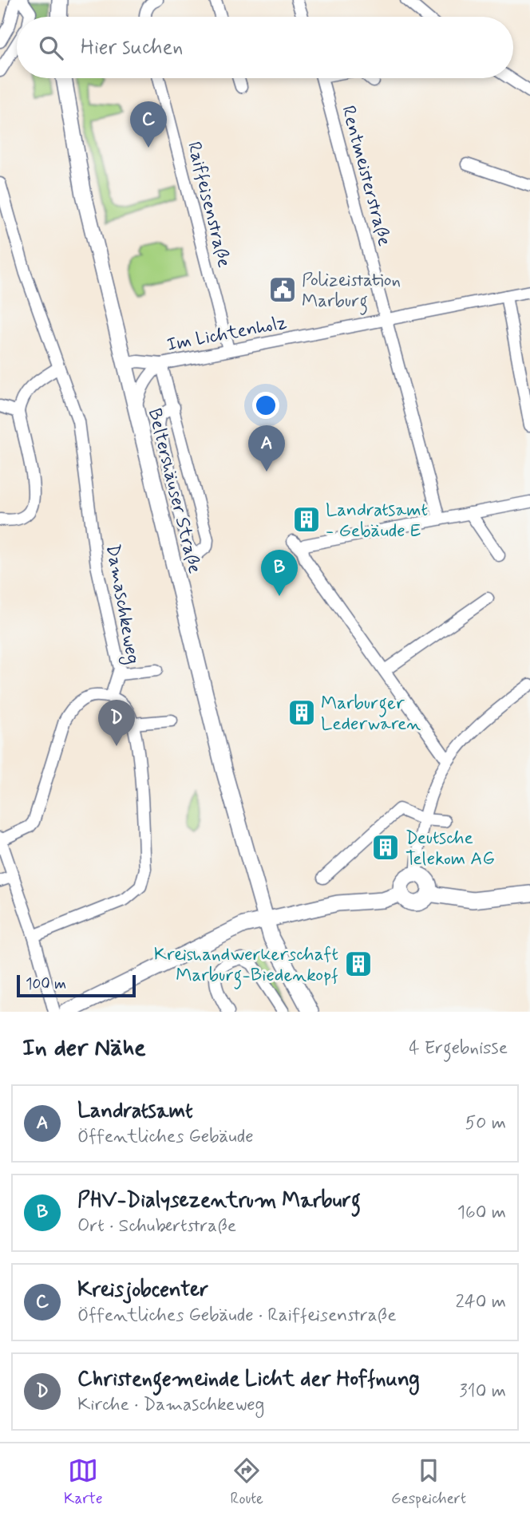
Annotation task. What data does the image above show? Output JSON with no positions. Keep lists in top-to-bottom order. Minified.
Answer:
{"streets":{"main road":["Beltershäuser Straße"],"street":["Rentmeisterstraße","Raiffeisenstraße","Im Lichtenholz","Damaschkeweg"]},"crossings":[["Rentmeisterstraße","Im Lichtenholz"],["Raiffeisenstraße","Im Lichtenholz"],["Im Lichtenholz","Beltershäuser Straße"]],"places":{"public building":["Polizeistation Marburg"],"building":["Landratsamt - Gebäude E","Marburger Lederwaren","Deutsche Telekom AG","Kreishandwerkerschaft Marburg-Biedenkopf"]},"scale_bar":"100 m","page":{"search":"Hier suchen","pins":["C","A","B","D"],"scale":"100 m","heading":["In der Nähe","4 Ergebnisse"],"list":[{"mark":"A","name":"Landratsamt","note":"Öffentliches Gebäude","value":"50 m"},{"mark":"B","name":"PHV-Dialysezentrum Marburg","note":"Ort · Schubertstraße","value":"160 m"},{"mark":"C","name":"Kreisjobcenter","note":"Öffentliches Gebäude · Raiffeisenstraße","value":"240 m"},{"mark":"D","name":"Christengemeinde Licht der Hoffnung","note":"Kirche · Damaschkeweg","value":"310 m"}],"nav":["Karte","Route","Gespeichert"]}}
